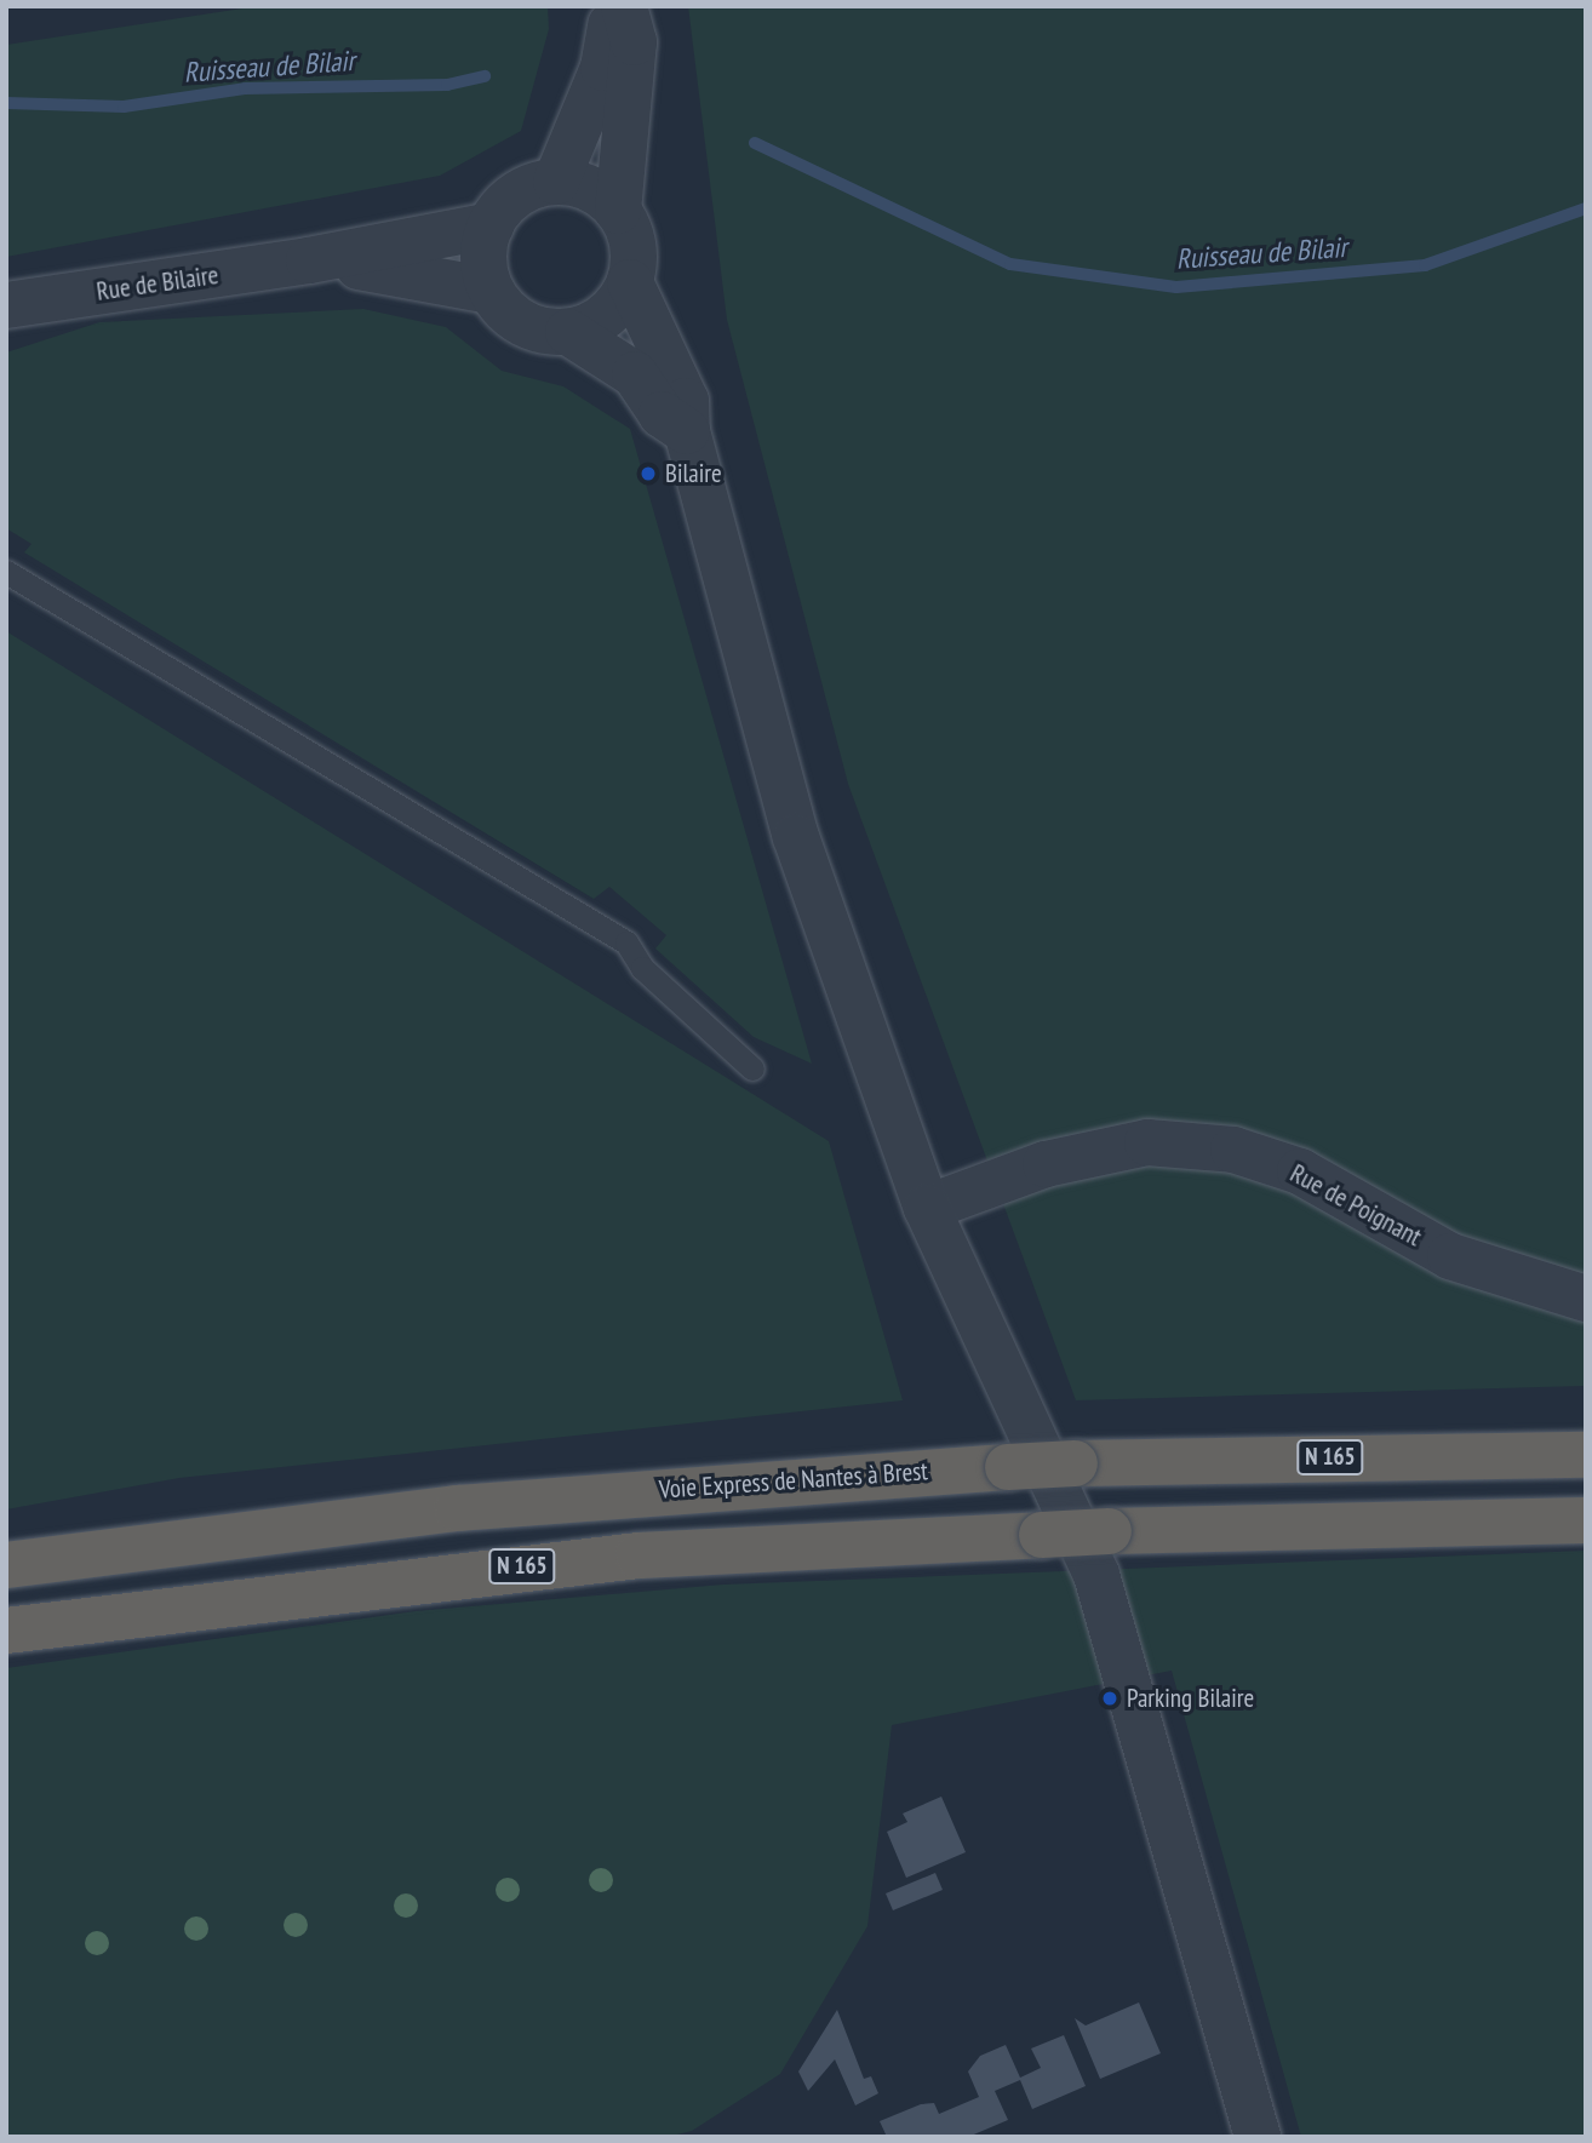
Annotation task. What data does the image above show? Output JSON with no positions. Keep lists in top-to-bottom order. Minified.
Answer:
{"streets":{"highway":["N 165","Voie Express de Nantes à Brest"],"street":["Rue de Bilaire","Rue de Poignant"]},"water":["Ruisseau de Bilair"],"places":["Bilaire","Parking Bilaire"]}
